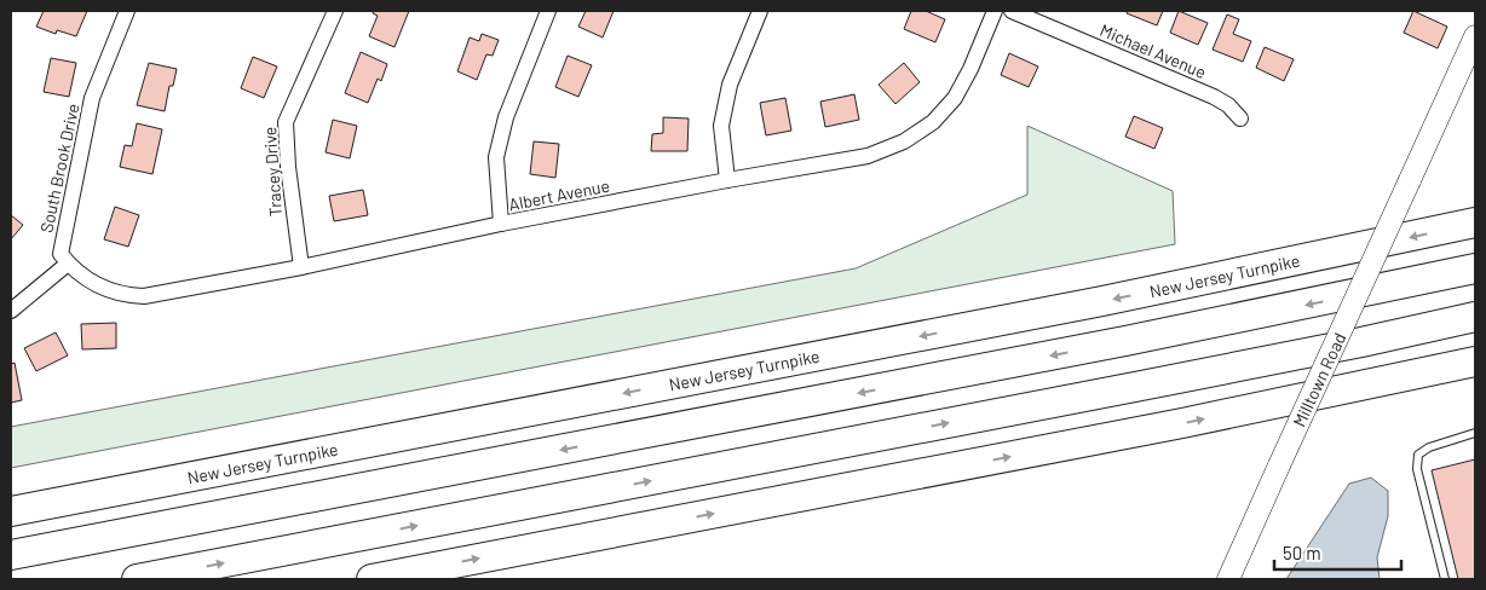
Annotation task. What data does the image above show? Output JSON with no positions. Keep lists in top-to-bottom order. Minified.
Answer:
{"streets":{"highway":["New Jersey Turnpike"],"street":["Michael Avenue","South Brook Drive","Tracey Drive","Albert Avenue","Milltown Road"]},"crossings":[["South Brook Drive","Albert Avenue"],["Tracey Drive","Albert Avenue"]],"scale_bar":"50 m"}
